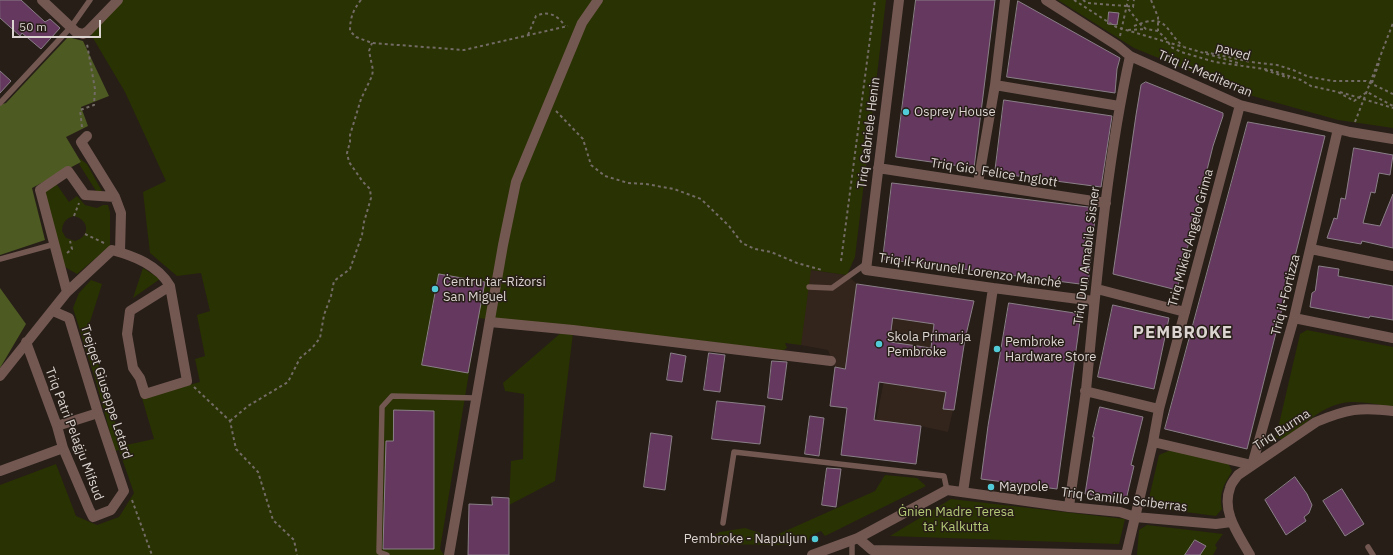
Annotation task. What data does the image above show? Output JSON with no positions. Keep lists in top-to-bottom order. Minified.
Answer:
{"streets":{"street":["Triq il-Mediterran","Triq Gabriele Henin","Triq Gio. Felice Inglott","Triq Mikiel Angelo Grima","Triq Dun Amabile Sisner","Triq il-Kurunell Lorenzo Manché","Triq il-Fortizza","Trejqet Giuseppe Letard","Triq Burma","Triq Patri Pelaġju Mifsud","Triq Camillo Sciberras"],"path":["paved"]},"crossings":[["Triq il-Mediterran","Triq Mikiel Angelo Grima"],["Triq il-Mediterran","Triq Dun Amabile Sisner"],["Triq il-Mediterran","Triq il-Fortizza"],["Triq Gabriele Henin","Triq Gio. Felice Inglott"],["Triq Gabriele Henin","Triq il-Kurunell Lorenzo Manché"],["Triq Gio. Felice Inglott","Triq Dun Amabile Sisner"],["Triq Mikiel Angelo Grima","Triq Camillo Sciberras"],["Triq Dun Amabile Sisner","Triq il-Kurunell Lorenzo Manché"],["Triq Dun Amabile Sisner","Triq Camillo Sciberras"],["Triq il-Fortizza","Triq Burma"],["Trejqet Giuseppe Letard","Triq Patri Pelaġju Mifsud"],["Triq Burma","Triq Camillo Sciberras"]],"districts":["PEMBROKE"],"parks":["Ġnien Madre Teresa ta' Kalkutta"],"places":["Osprey House","Ċentru tar-Riżorsi San Miguel","Skola Primarja Pembroke","Pembroke Hardware Store","Maypole","Pembroke - Napuljun"],"scale_bar":"50 m"}
